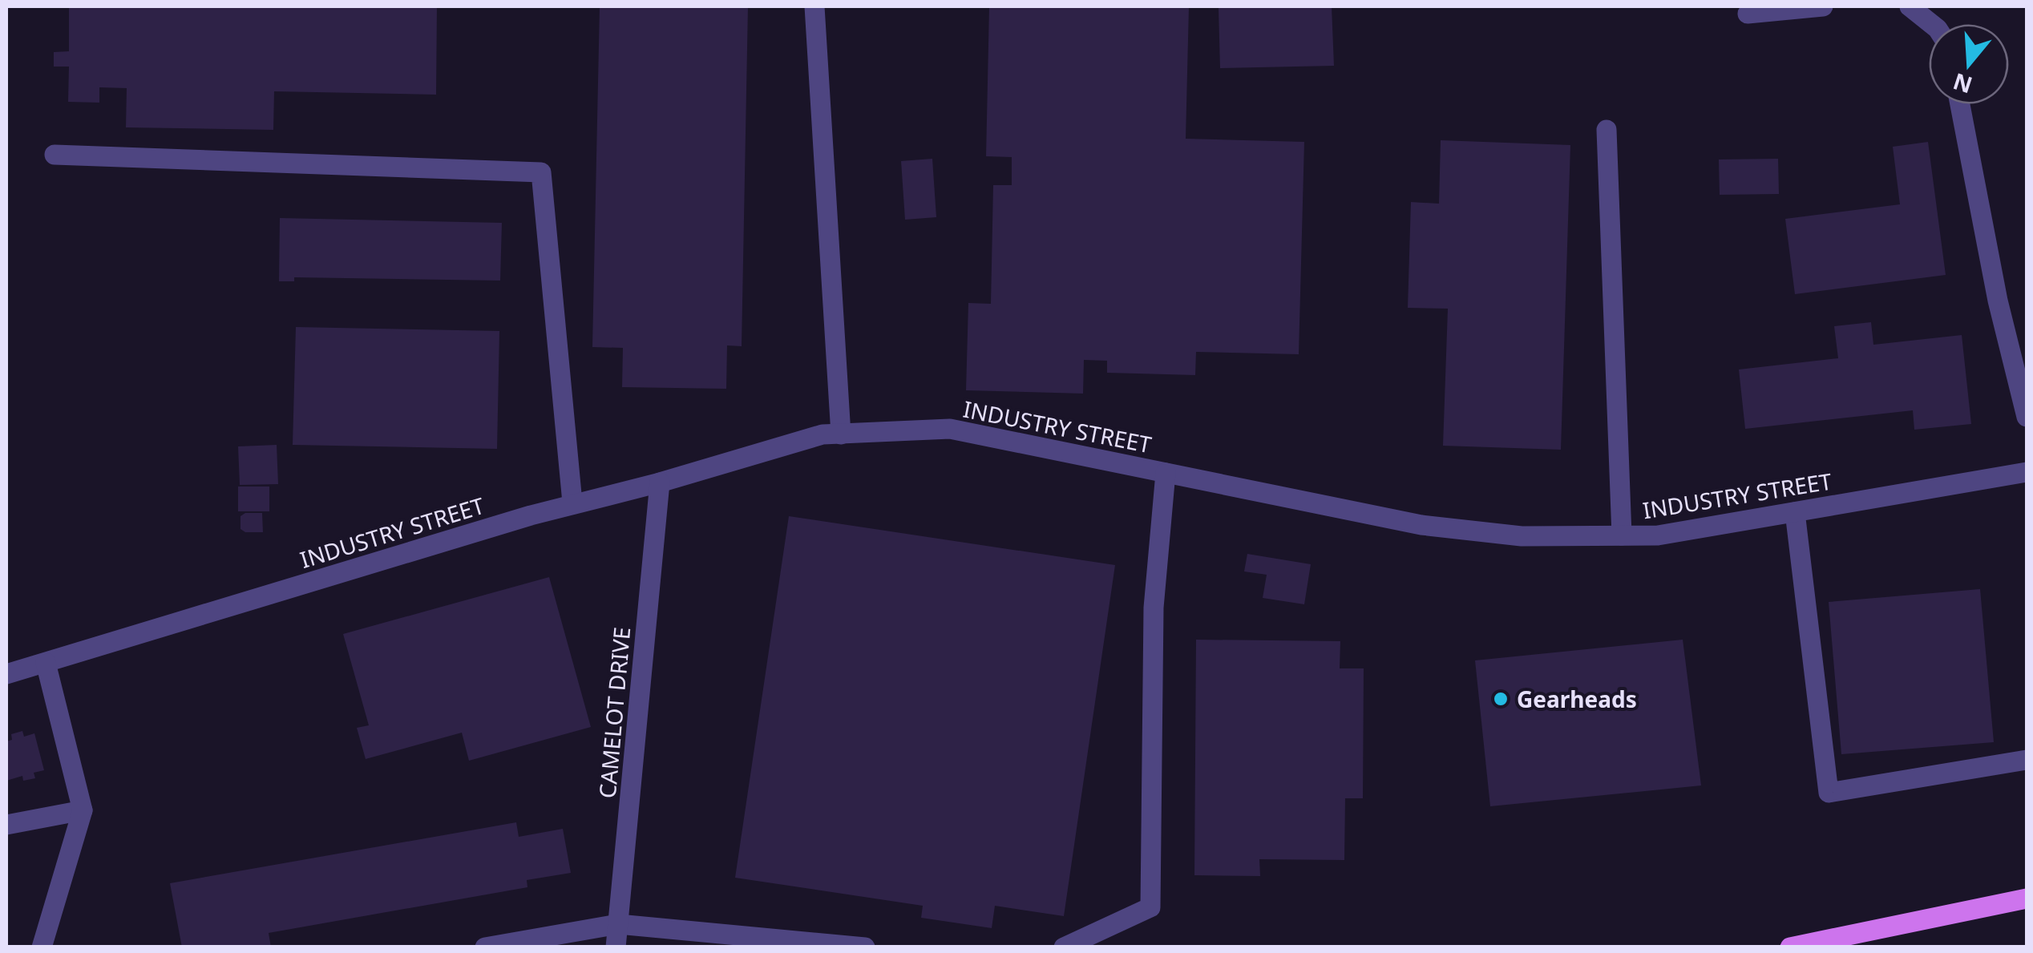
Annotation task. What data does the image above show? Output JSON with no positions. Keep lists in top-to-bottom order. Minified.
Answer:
{"streets":{"street":["INDUSTRY STREET","CAMELOT DRIVE"]},"crossings":[["INDUSTRY STREET","CAMELOT DRIVE"]],"places":["Gearheads"],"north":"bottom"}
